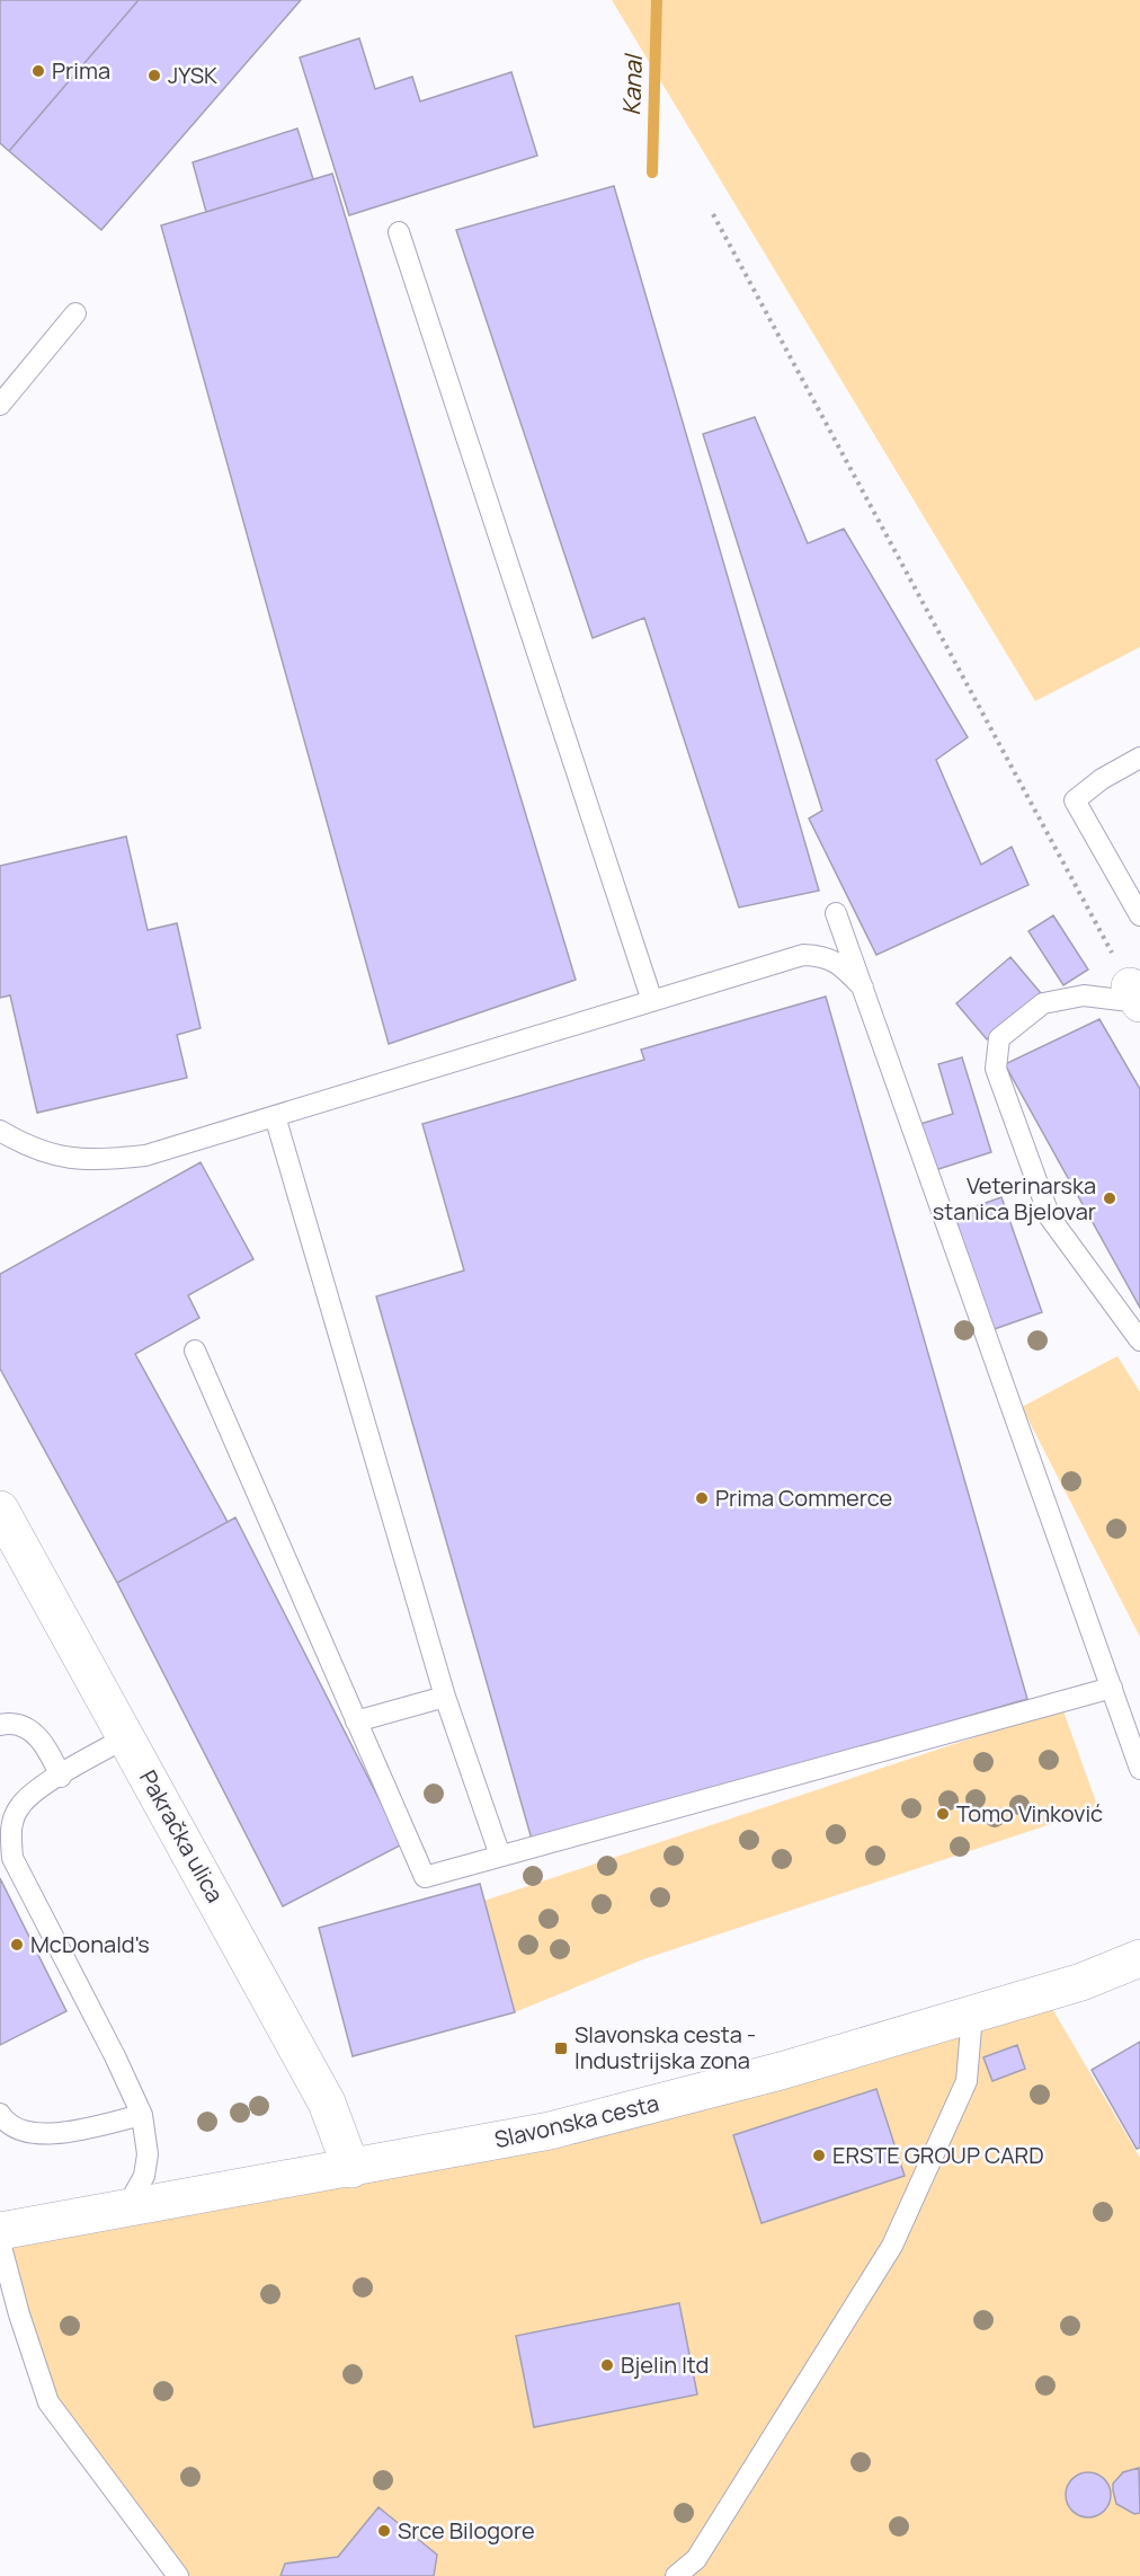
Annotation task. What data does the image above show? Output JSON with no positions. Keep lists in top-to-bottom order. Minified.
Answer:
{"streets":{"main road":["Pakračka ulica","Slavonska cesta"]},"crossings":[["Pakračka ulica","Slavonska cesta"]],"water":["Kanal"],"places":{"other":["Prima","JYSK","Veterinarska stanica Bjelovar","Prima Commerce","Tomo Vinković","McDonald's","ERSTE GROUP CARD","Bjelin ltd","Srce Bilogore"],"transit":["Slavonska cesta - Industrijska zona"]}}
